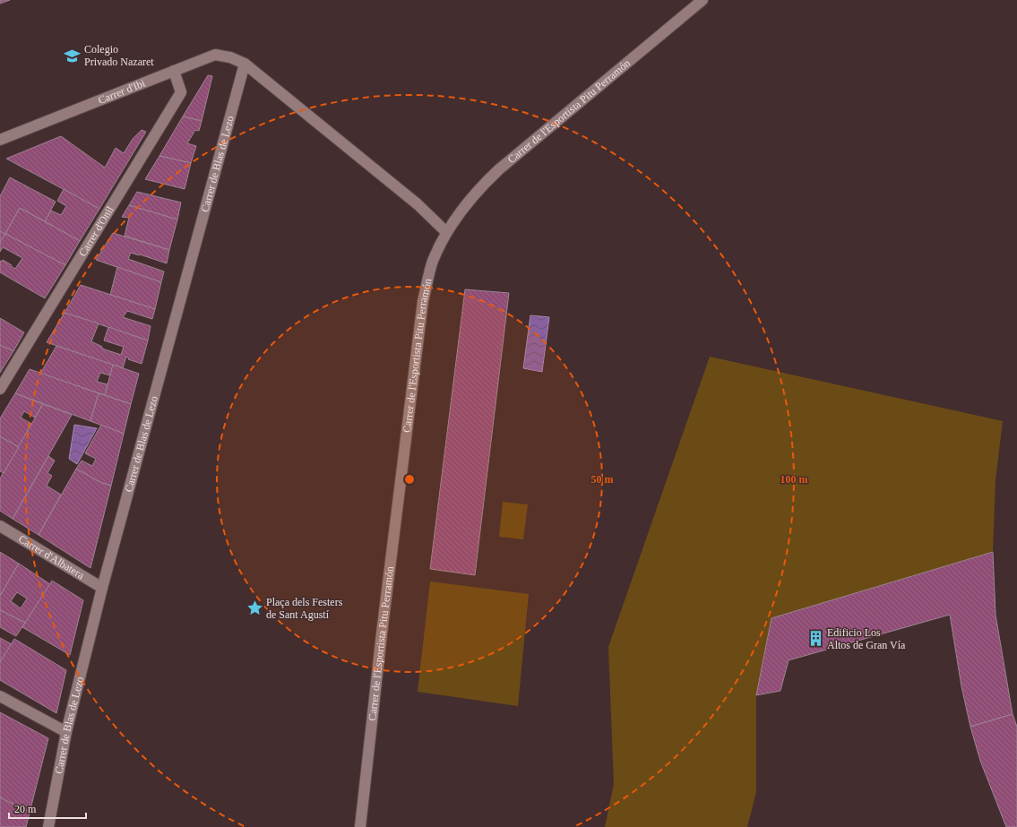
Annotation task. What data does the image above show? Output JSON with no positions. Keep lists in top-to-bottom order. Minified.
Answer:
{"streets":{"street":["Carrer d'Ibi","Carrer de l'Esportista Pitu Perramón","Carrer de Blas de Lezo","Carrer d'Onil","Carrer d'Albatera"]},"crossings":[["Carrer d'Ibi","Carrer de l'Esportista Pitu Perramón"],["Carrer d'Ibi","Carrer de Blas de Lezo"],["Carrer d'Ibi","Carrer d'Onil"],["Carrer de Blas de Lezo","Carrer d'Albatera"]],"places":{"school or university":["Colegio Privado Nazaret"],"place":["Plaça dels Festers de Sant Agustí"],"building":["Edificio Los Altos de Gran Vía"]},"scale_bar":"20 m","rings":["50 m","100 m"]}
